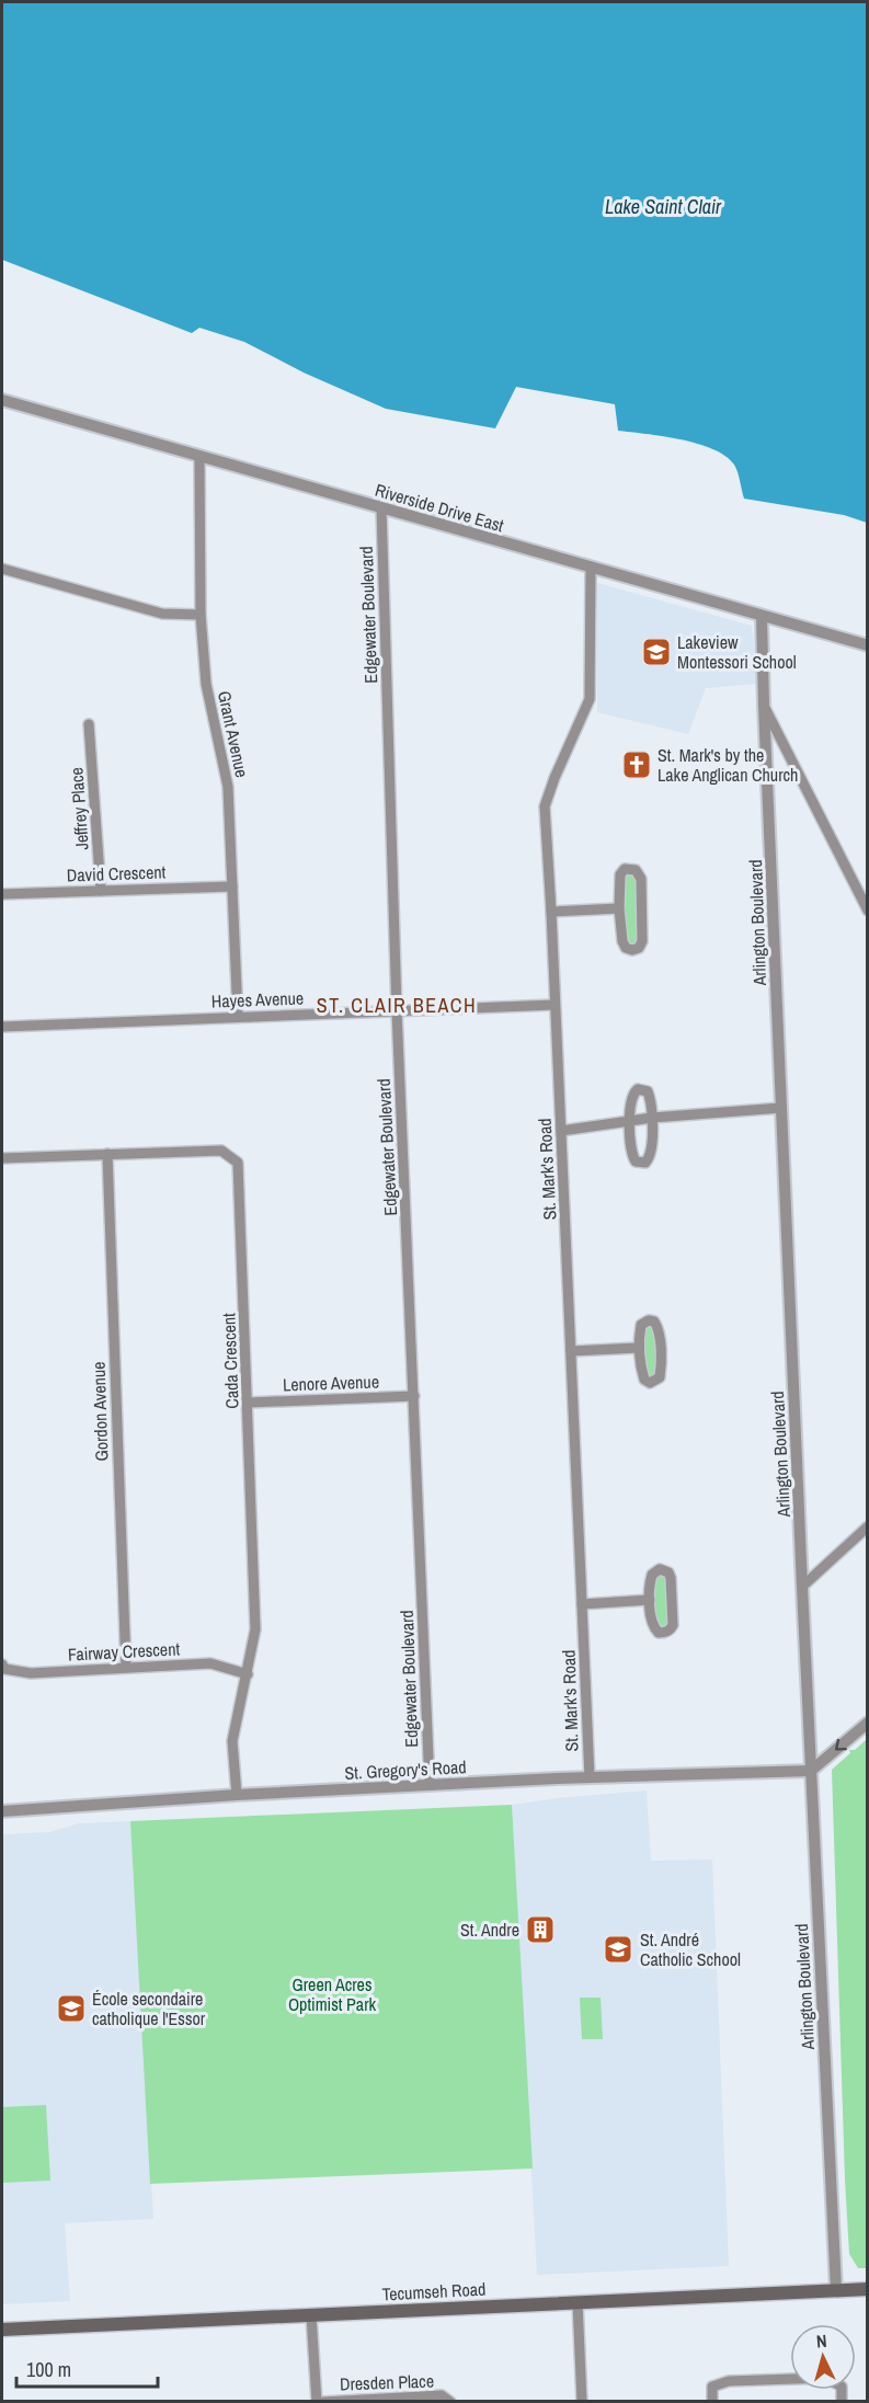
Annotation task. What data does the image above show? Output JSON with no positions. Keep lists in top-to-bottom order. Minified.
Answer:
{"streets":{"main road":["Tecumseh Road"],"street":["Riverside Drive East","Edgewater Boulevard","Grant Avenue","Jeffrey Place","David Crescent","Arlington Boulevard","Hayes Avenue","St. Mark's Road","Cada Crescent","Lenore Avenue","Gordon Avenue","Fairway Crescent","St. Gregory's Road","Dresden Place"]},"crossings":[["Riverside Drive East","Edgewater Boulevard"],["Riverside Drive East","Grant Avenue"],["Riverside Drive East","Arlington Boulevard"],["Riverside Drive East","St. Mark's Road"],["Edgewater Boulevard","Hayes Avenue"],["Edgewater Boulevard","Lenore Avenue"],["Edgewater Boulevard","St. Gregory's Road"],["Grant Avenue","David Crescent"],["Grant Avenue","Hayes Avenue"],["Jeffrey Place","David Crescent"],["Arlington Boulevard","St. Gregory's Road"],["Arlington Boulevard","Tecumseh Road"],["Hayes Avenue","St. Mark's Road"],["St. Mark's Road","St. Gregory's Road"],["Cada Crescent","Lenore Avenue"],["Cada Crescent","Gordon Avenue"],["Cada Crescent","Fairway Crescent"],["Cada Crescent","St. Gregory's Road"],["Gordon Avenue","Fairway Crescent"]],"districts":["ST. CLAIR BEACH"],"water":["Lake Saint Clair"],"parks":["Green Acres Optimist Park"],"places":{"school or university":["Lakeview Montessori School","St. André Catholic School","École secondaire catholique l'Essor"],"church":["St. Mark's by the Lake Anglican Church"],"building":["St. Andre"]},"scale_bar":"100 m","north":"top"}
